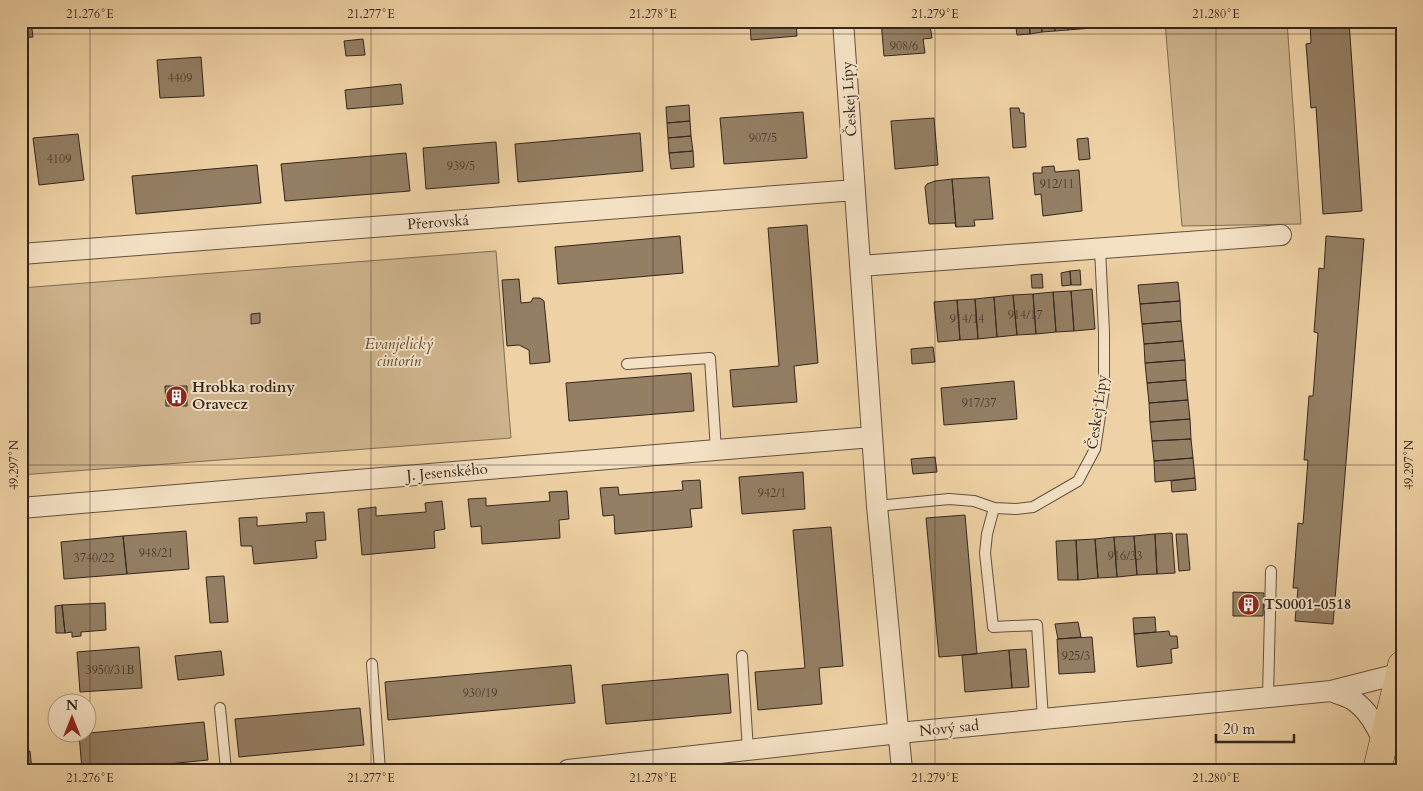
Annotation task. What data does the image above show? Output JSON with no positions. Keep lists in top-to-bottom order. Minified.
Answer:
{"streets":{"street":["Českej Lípy","Přerovská","J. Jesenského","Nový sad"]},"crossings":[["Českej Lípy","Přerovská"],["Českej Lípy","J. Jesenského"],["Českej Lípy","Nový sad"]],"parks":["Evanjelický cintorín"],"places":{"building":["Hrobka rodiny Oravecz","TS0001-0518"]},"house_numbers":["908/6","4409","907/5","4109","939/5","912/11","914/17","914/14","917/37","942/1","948/21","916/33","3740/22","925/3","3950/31B","930/19"],"scale_bar":"20 m","north":"top","coordinates":["21.276°E","21.277°E","21.278°E","21.279°E","21.280°E","49.297°N"]}
